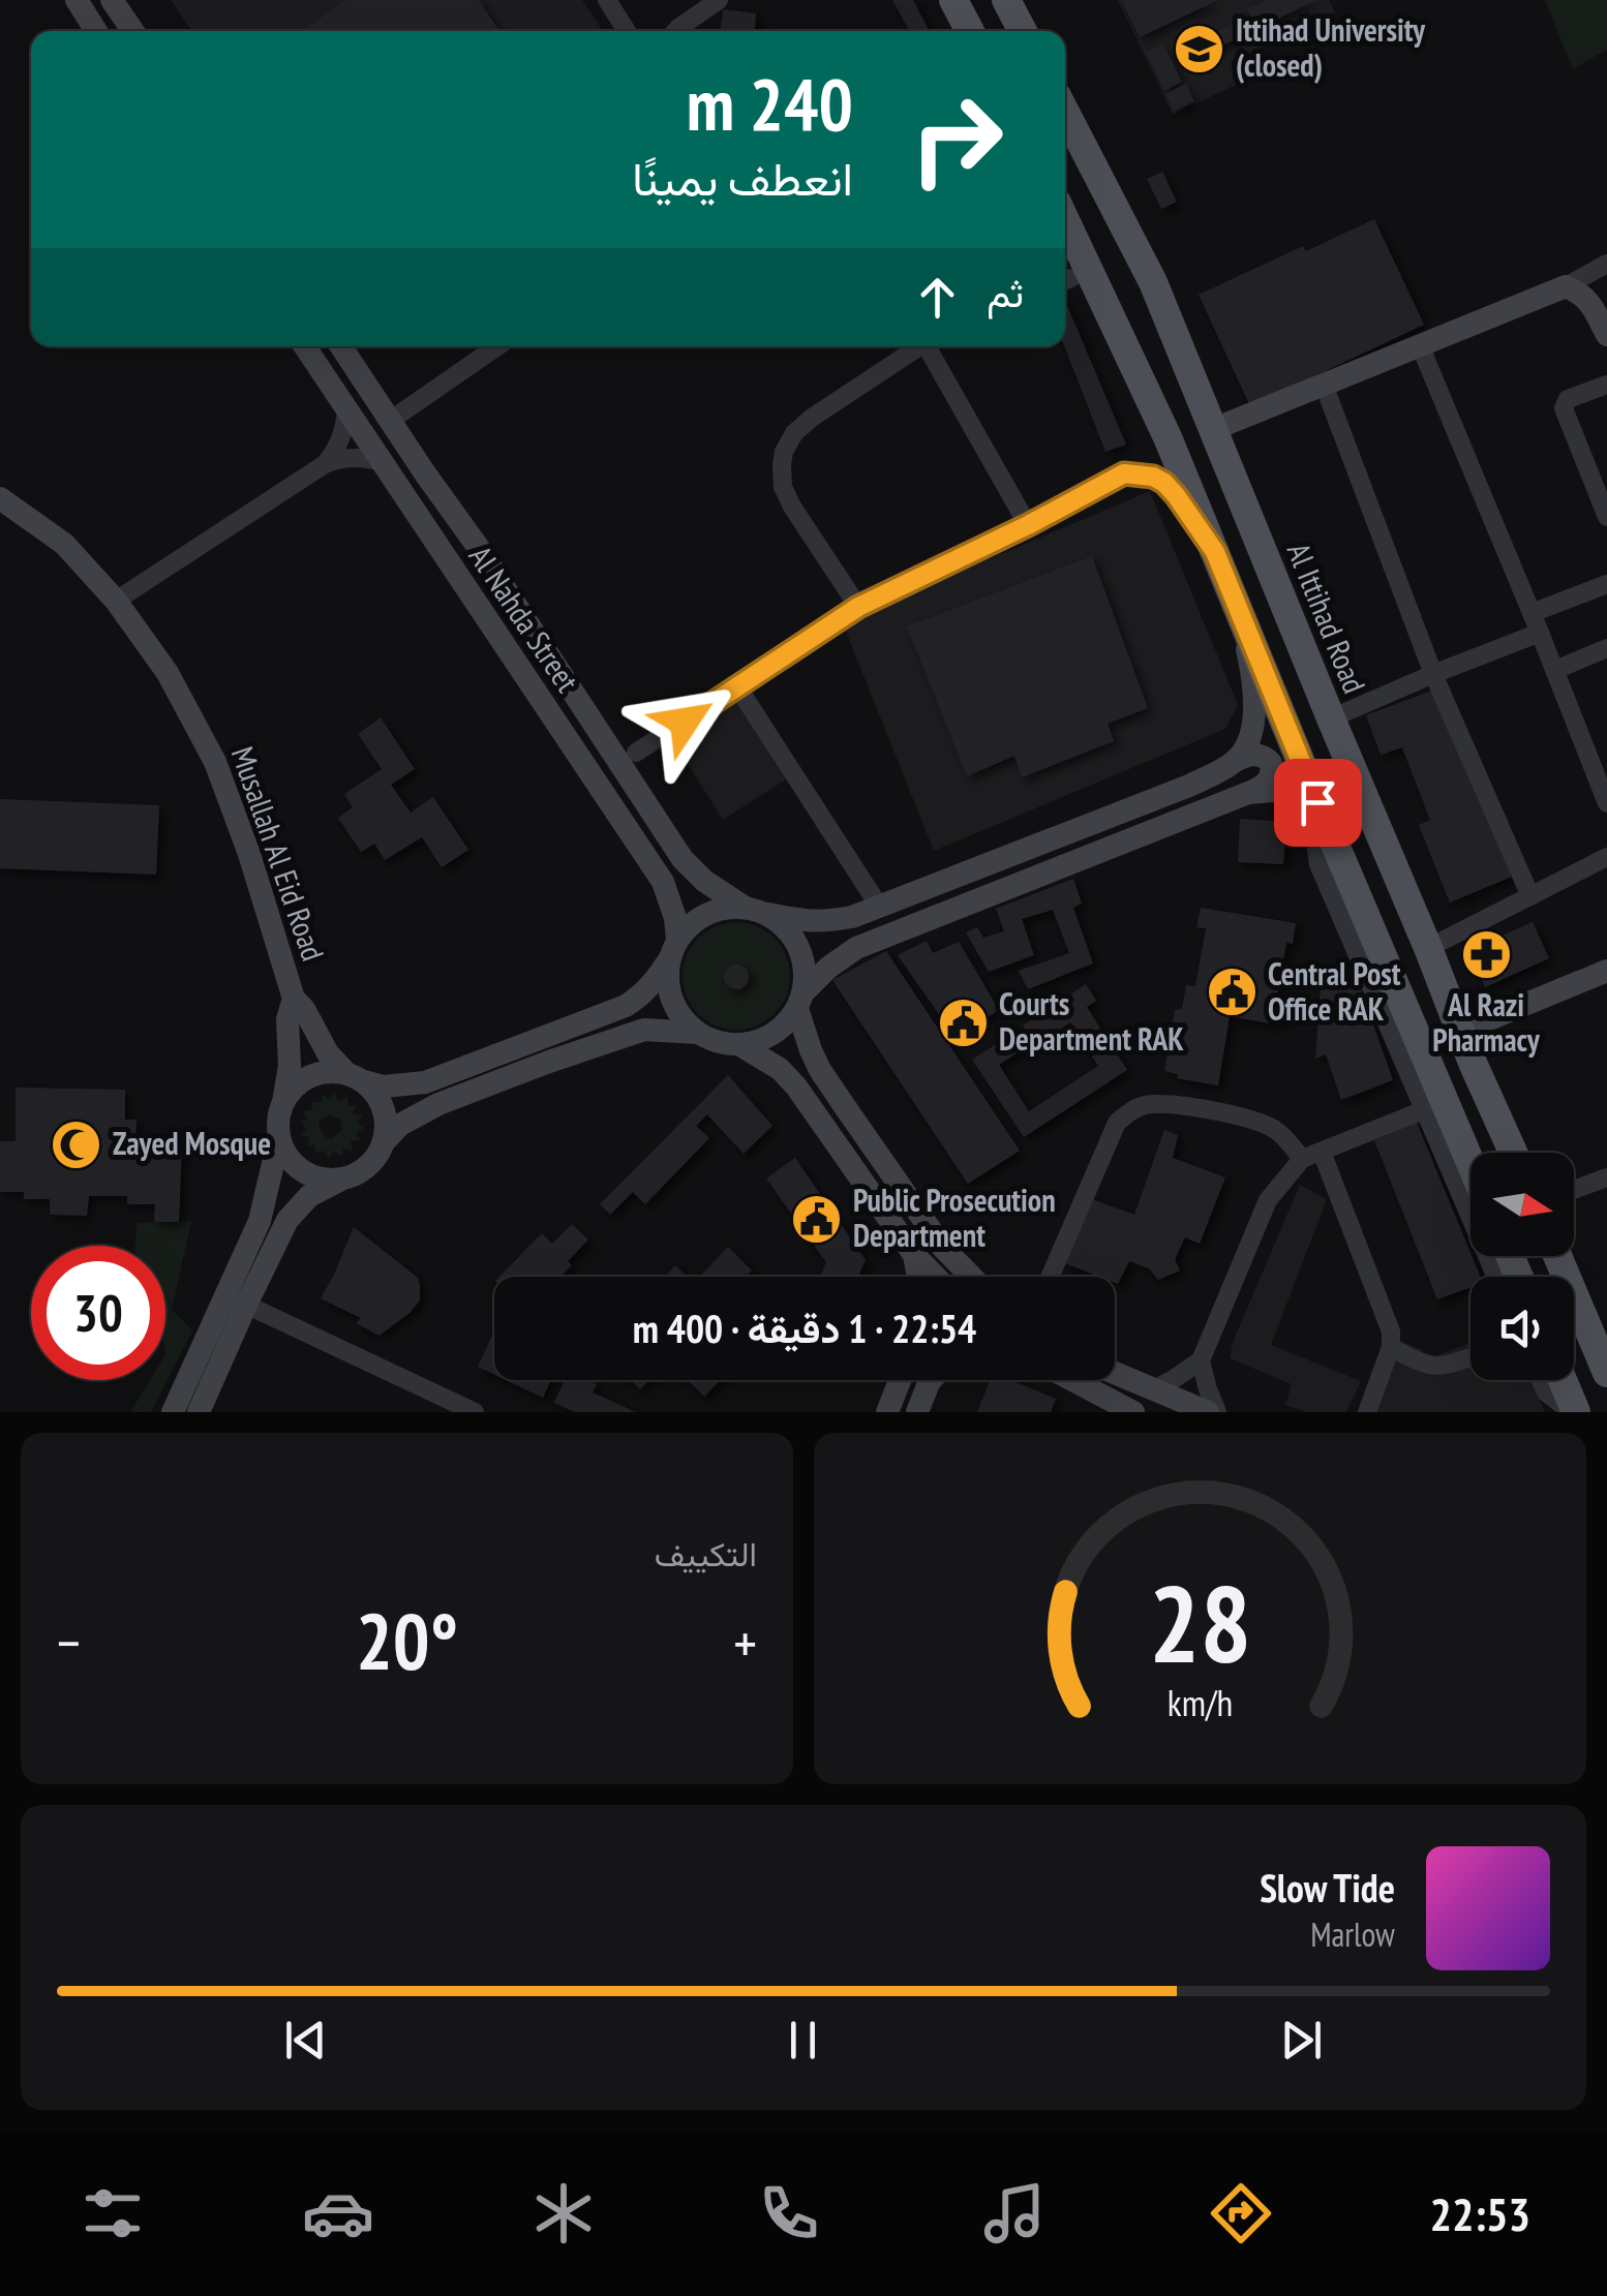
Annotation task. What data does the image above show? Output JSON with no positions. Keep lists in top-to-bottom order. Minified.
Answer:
{"streets":{"main road":["Al Ittihad Road"],"street":["Al Nahda Street","Musallah Al Eid Road"]},"places":{"school or university":["Ittihad University (closed)"],"pharmacy":["Al Razi Pharmacy"],"public building":["Central Post Office RAK","Courts Department RAK","Public Prosecution Department"],"mosque":["Zayed Mosque"]},"north":"right","page":{"turn":["240 m","انعطف يمينًا"],"then":"ثم","limit":"30","trip":"22:54 · 1 دقيقة · 400 m","tile":"التكييف","heat":["−","20°","+"],"song":["Slow Tide","Marlow"],"tabs":"22:53","gauge":["28","km/h"]}}
